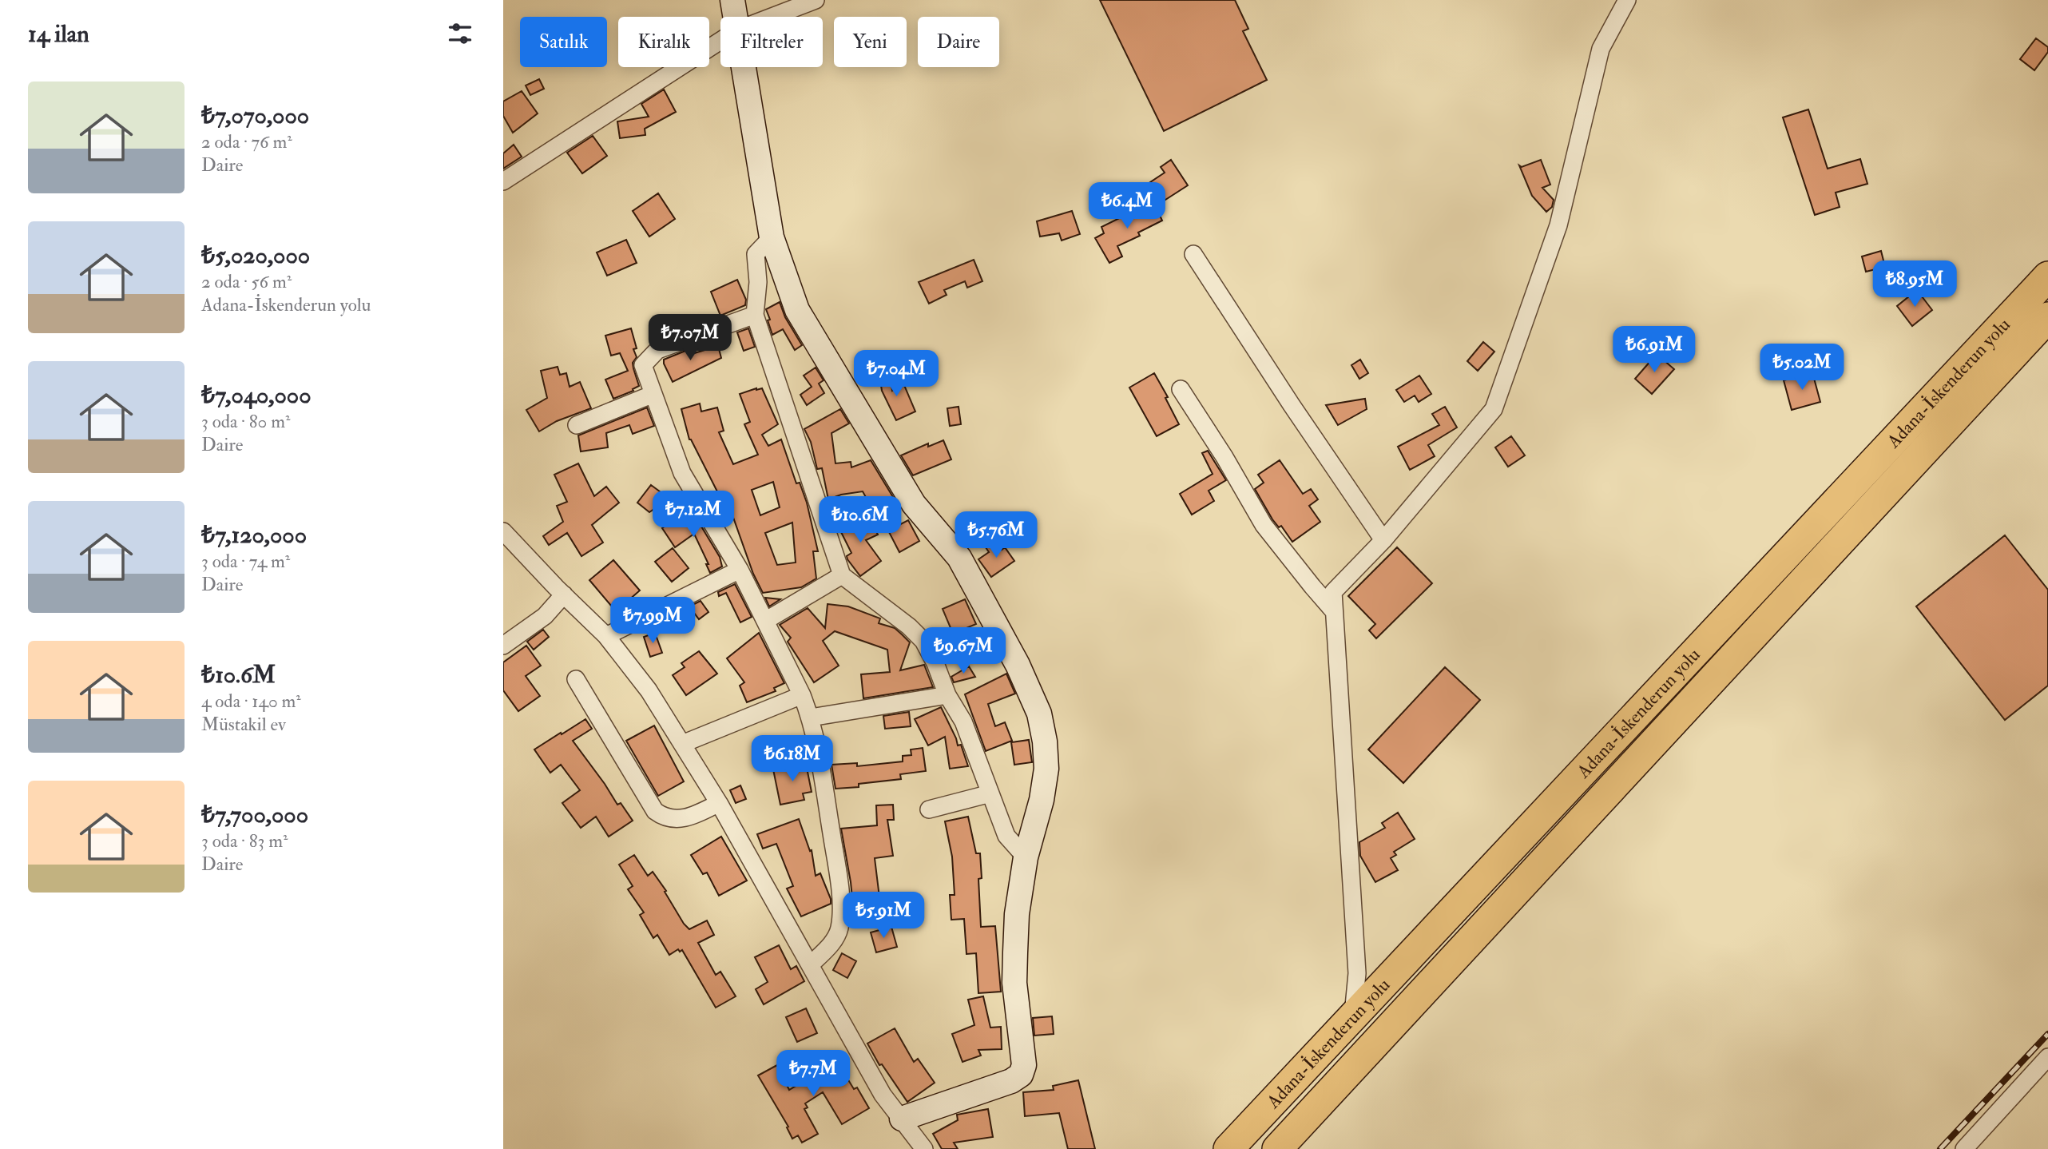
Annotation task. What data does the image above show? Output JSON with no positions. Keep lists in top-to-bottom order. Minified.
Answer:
{"streets":{"highway":["Adana-İskenderun yolu"]},"page":{"heading":"14 ilan","chip":["Satılık","Kiralık","Filtreler","Yeni","Daire"],"list":[{"name":"₺7,070,000","note":"2 oda · 76 m² · Daire"},{"name":"₺5,020,000","note":"2 oda · 56 m² · Adana-İskenderun yolu"},{"name":"₺7,040,000","note":"3 oda · 80 m² · Daire"},{"name":"₺7,120,000","note":"3 oda · 74 m² · Daire"},{"name":"₺10.6M","note":"4 oda · 140 m² · Müstakil ev"},{"name":"₺7,700,000","note":"3 oda · 83 m² · Daire"}],"price":["₺6.4M","₺8.95M","₺7.07M","₺6.91M","₺5.02M","₺7.04M","₺7.12M","₺10.6M","₺5.76M","₺7.99M","₺9.67M","₺6.18M","₺5.91M","₺7.7M"]}}
